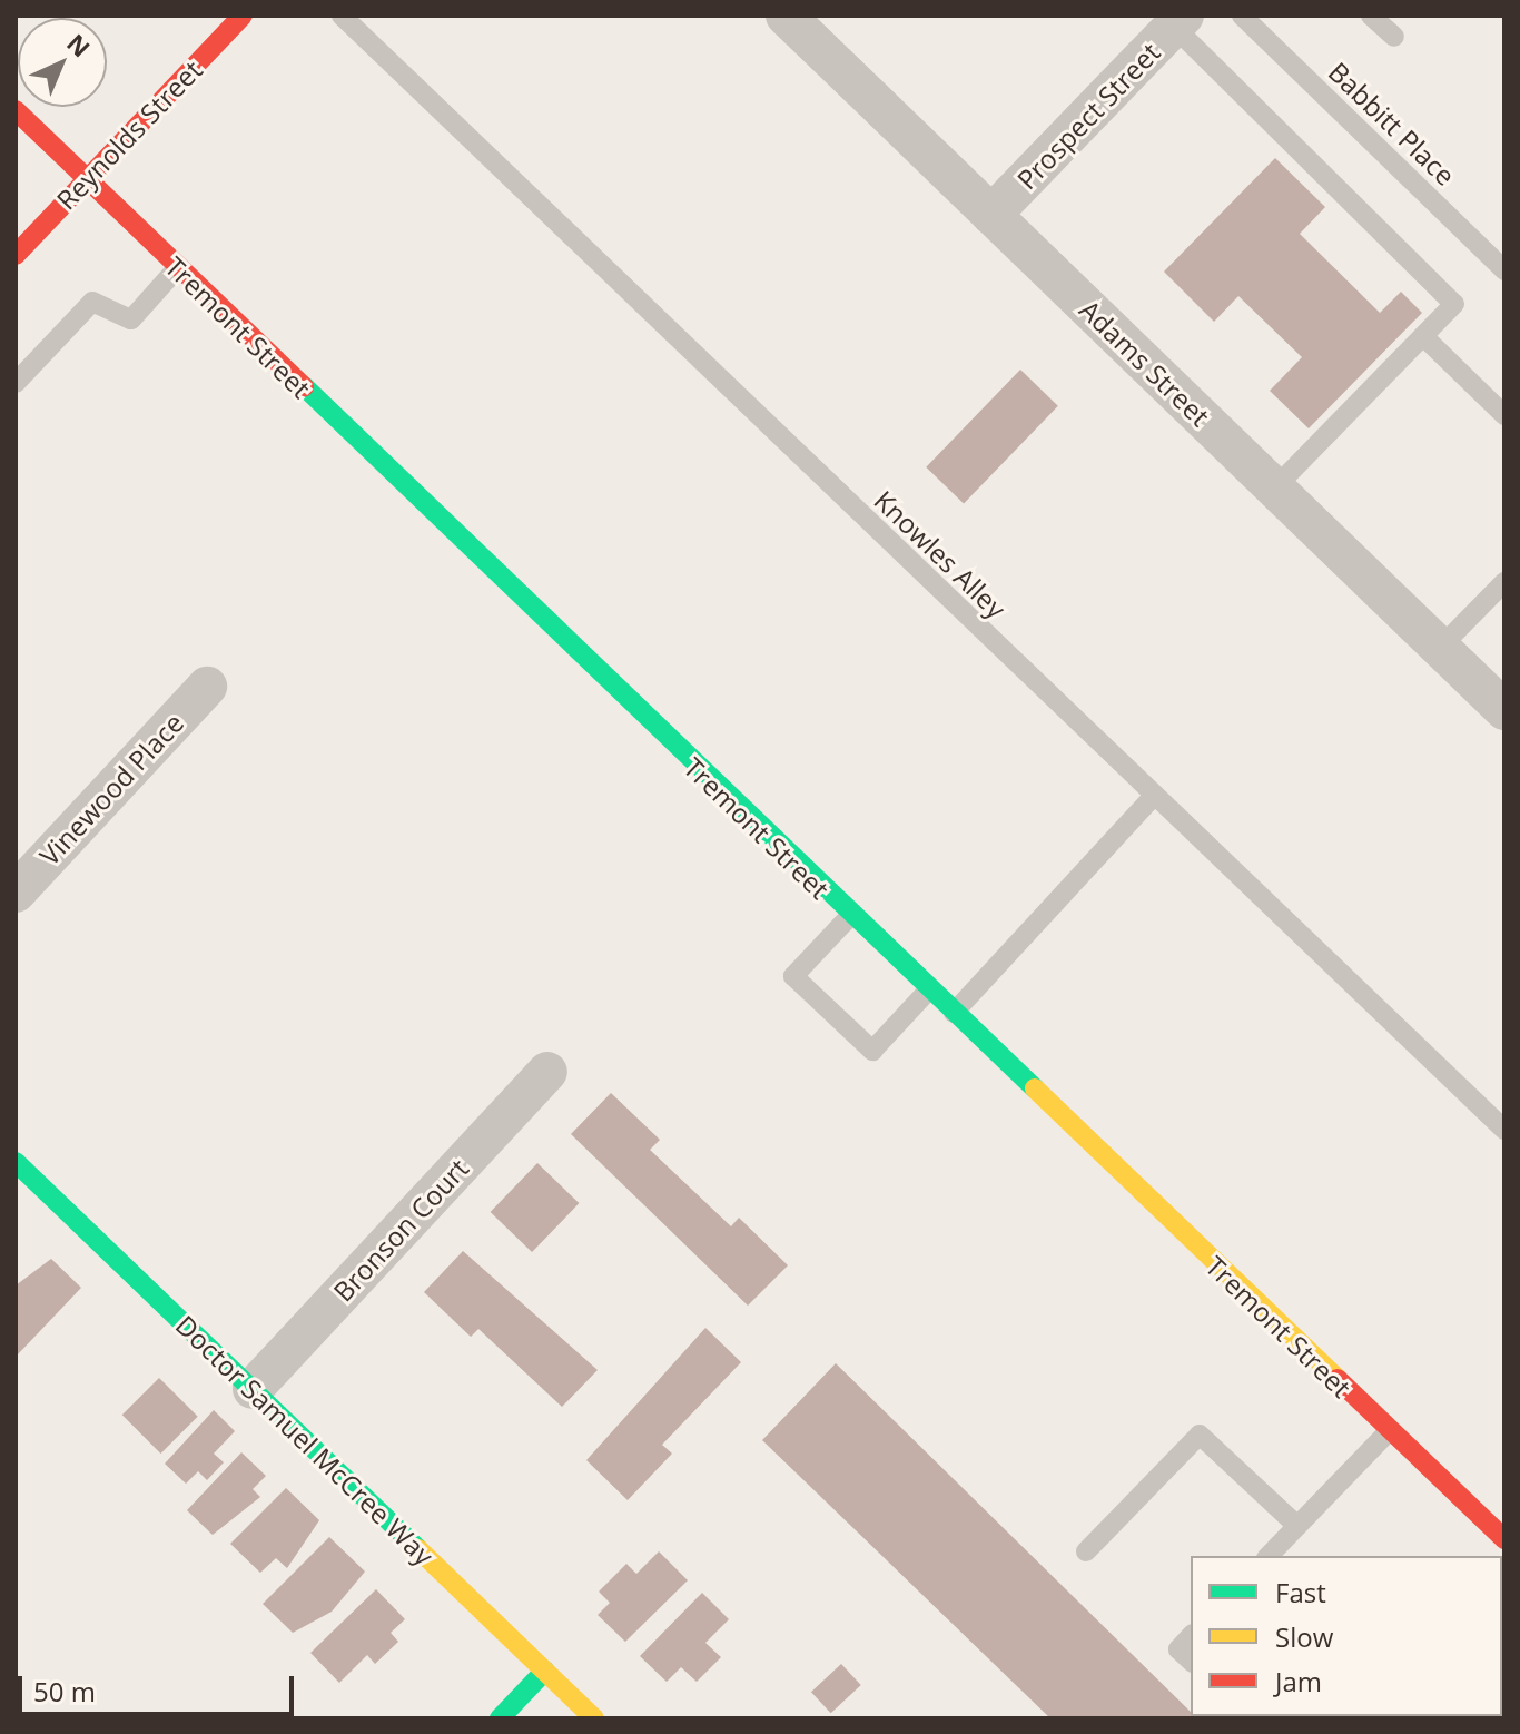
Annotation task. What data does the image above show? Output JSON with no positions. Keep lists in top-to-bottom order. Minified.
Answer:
{"streets":{"street":["Prospect Street","Reynolds Street","Tremont Street","Adams Street","Vinewood Place","Bronson Court","Doctor Samuel McCree Way"],"lane":["Babbitt Place","Knowles Alley"]},"crossings":[["Prospect Street","Adams Street"],["Reynolds Street","Tremont Street"],["Bronson Court","Doctor Samuel McCree Way"]],"legend":["Fast","Slow","Jam"],"scale_bar":"50 m","north":"top right"}
